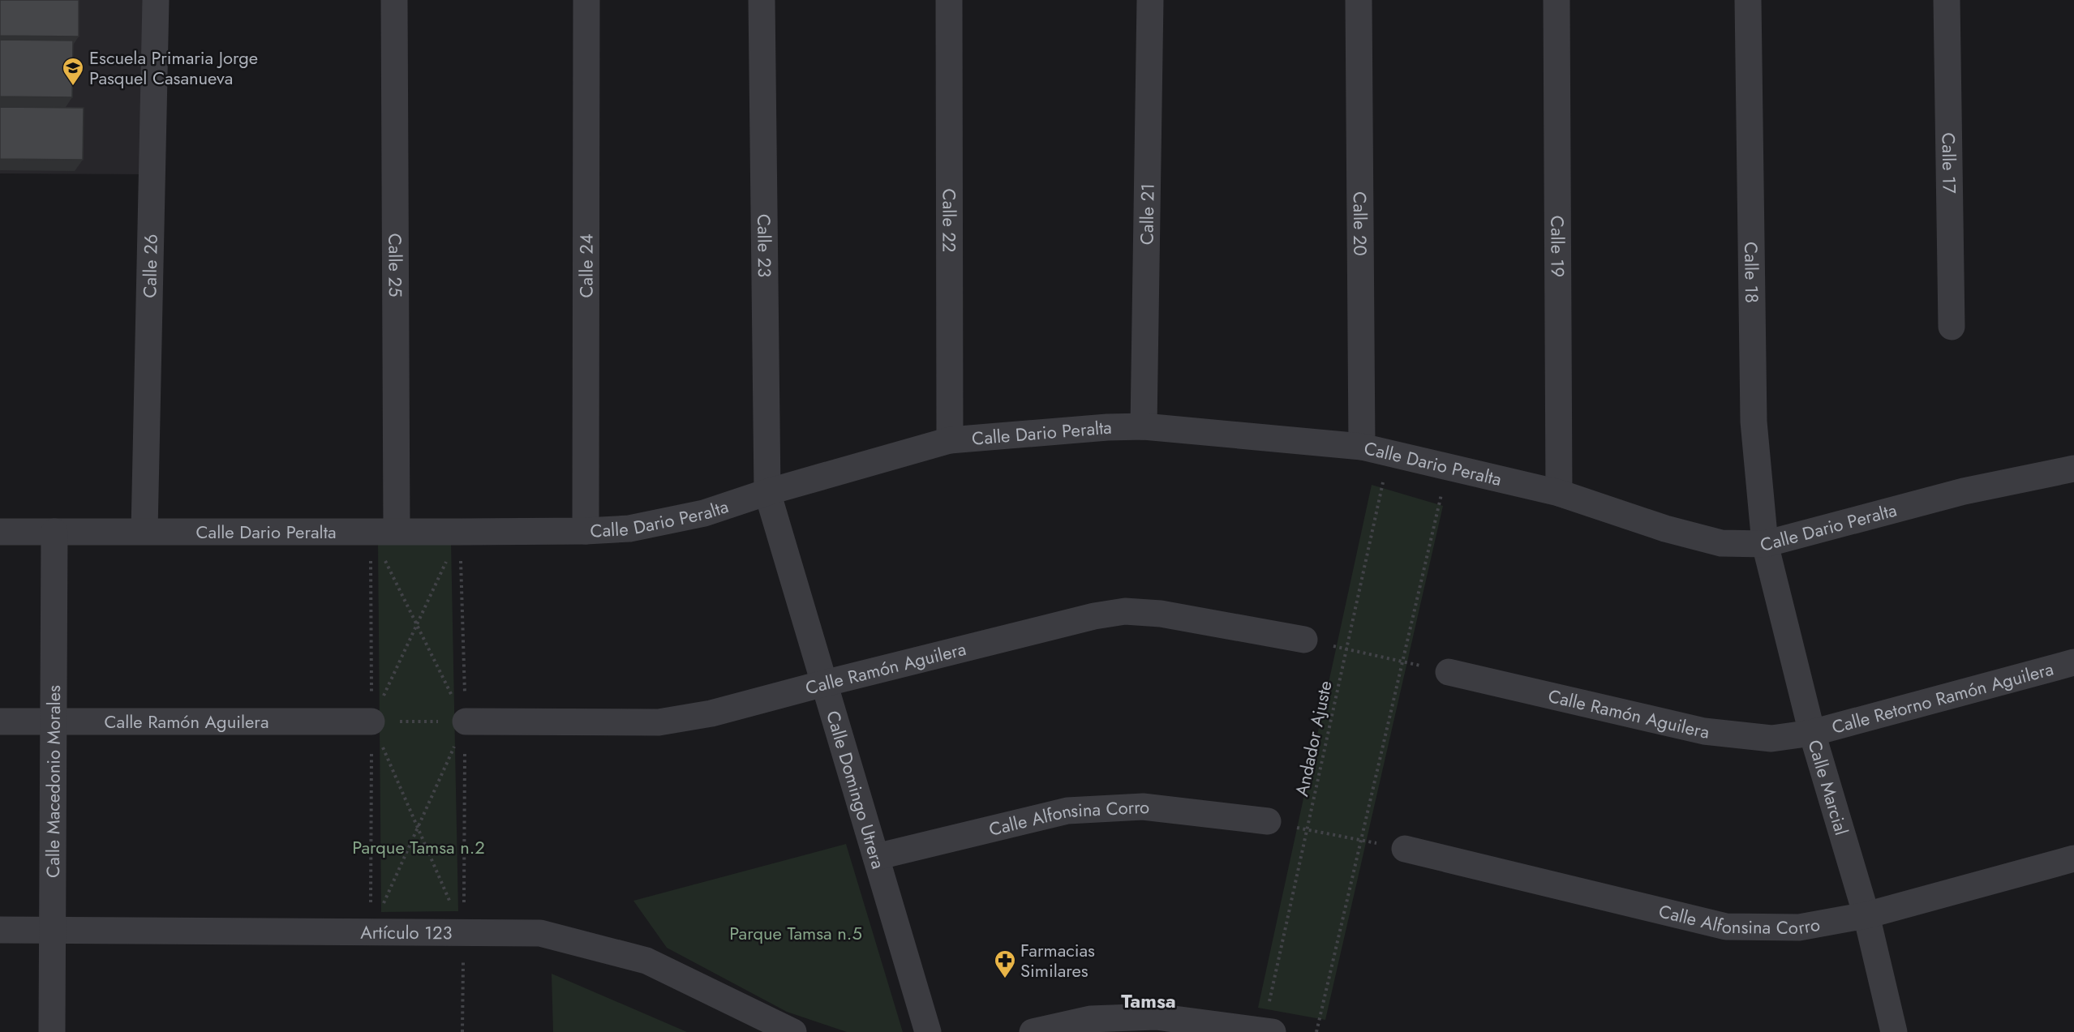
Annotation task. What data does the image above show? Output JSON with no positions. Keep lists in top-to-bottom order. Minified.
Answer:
{"streets":{"street":["Calle 17","Calle 21","Calle 22","Calle 20","Calle 23","Calle 19","Calle 26","Calle 25","Calle 24","Calle 18","Calle Dario Peralta","Calle Ramón Aguilera","Calle Retorno Ramón Aguilera","Calle Macedonio Morales","Calle Marcial","Calle Domingo Utrera","Calle Alfonsina Corro","Artículo 123"],"path":["Andador Ajuste"]},"crossings":[["Calle 21","Calle Dario Peralta"],["Calle 22","Calle Dario Peralta"],["Calle 20","Calle Dario Peralta"],["Calle 23","Calle Dario Peralta"],["Calle 23","Calle Domingo Utrera"],["Calle 19","Calle Dario Peralta"],["Calle 26","Calle Dario Peralta"],["Calle 25","Calle Dario Peralta"],["Calle 24","Calle Dario Peralta"],["Calle 18","Calle Dario Peralta"],["Calle 18","Calle Marcial"],["Calle Dario Peralta","Andador Ajuste"],["Calle Dario Peralta","Calle Macedonio Morales"],["Calle Dario Peralta","Calle Marcial"],["Calle Dario Peralta","Calle Domingo Utrera"],["Calle Ramón Aguilera","Calle Retorno Ramón Aguilera"],["Calle Ramón Aguilera","Calle Macedonio Morales"],["Calle Ramón Aguilera","Calle Marcial"],["Calle Ramón Aguilera","Calle Domingo Utrera"],["Calle Retorno Ramón Aguilera","Calle Marcial"],["Calle Macedonio Morales","Artículo 123"],["Calle Marcial","Calle Alfonsina Corro"],["Calle Domingo Utrera","Calle Alfonsina Corro"]],"districts":["Tamsa"],"parks":["Parque Tamsa n.2","Parque Tamsa n.5"],"places":{"school or university":["Escuela Primaria Jorge Pasquel Casanueva"],"pharmacy":["Farmacias Similares"]}}
